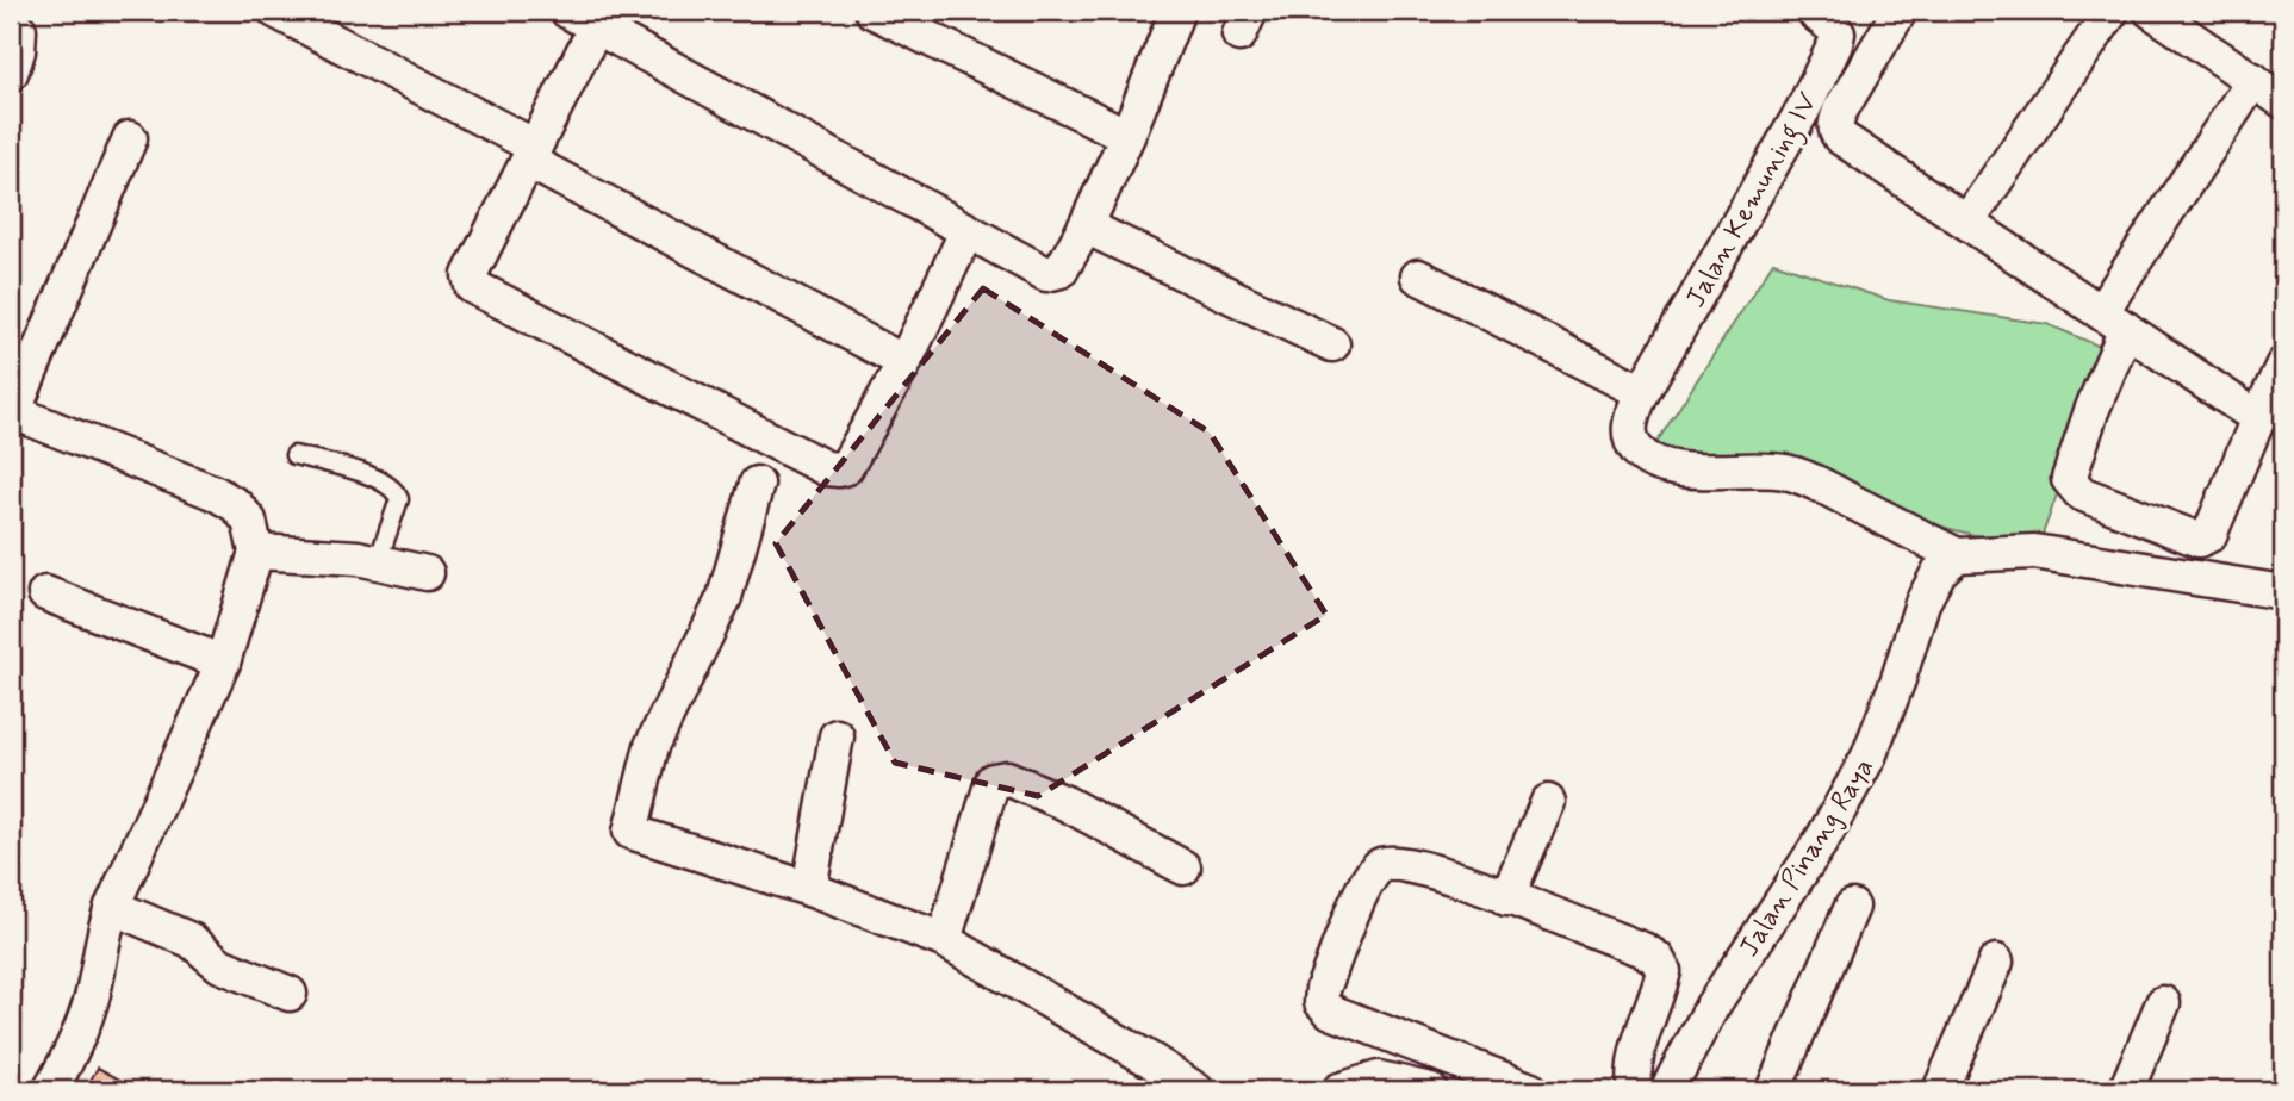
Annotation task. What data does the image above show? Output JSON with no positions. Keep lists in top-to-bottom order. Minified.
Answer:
{"streets":{"street":["Jalan Kemuning IV","Jalan Pinang Raya"]}}
